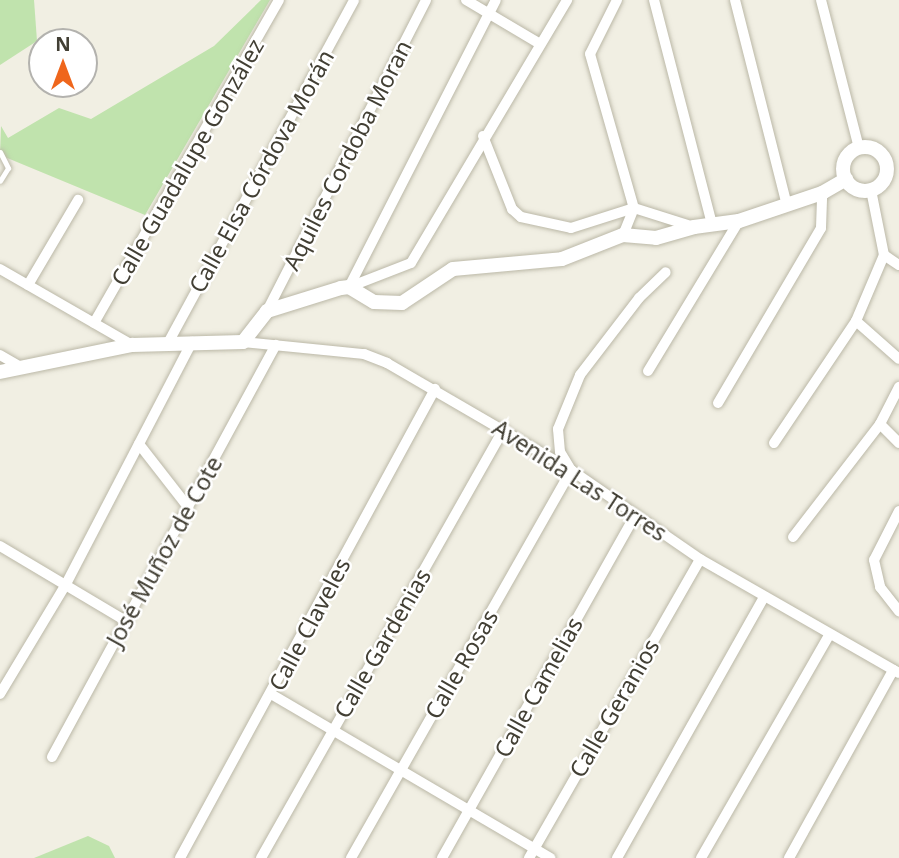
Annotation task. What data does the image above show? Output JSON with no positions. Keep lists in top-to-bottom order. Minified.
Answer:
{"streets":{"street":["Aquiles Cordoba Moran","Calle Guadalupe González","Calle Elsa Córdova Morán","Avenida Las Torres","José Muñoz de Cote","Calle Claveles","Calle Gardenias","Calle Rosas","Calle Camelias","Calle Geranios"]},"crossings":[["Aquiles Cordoba Moran","Avenida Las Torres"],["Avenida Las Torres","José Muñoz de Cote"],["Avenida Las Torres","Calle Claveles"],["Avenida Las Torres","Calle Gardenias"],["Avenida Las Torres","Calle Rosas"],["Avenida Las Torres","Calle Camelias"],["Avenida Las Torres","Calle Geranios"]],"north":"top"}
